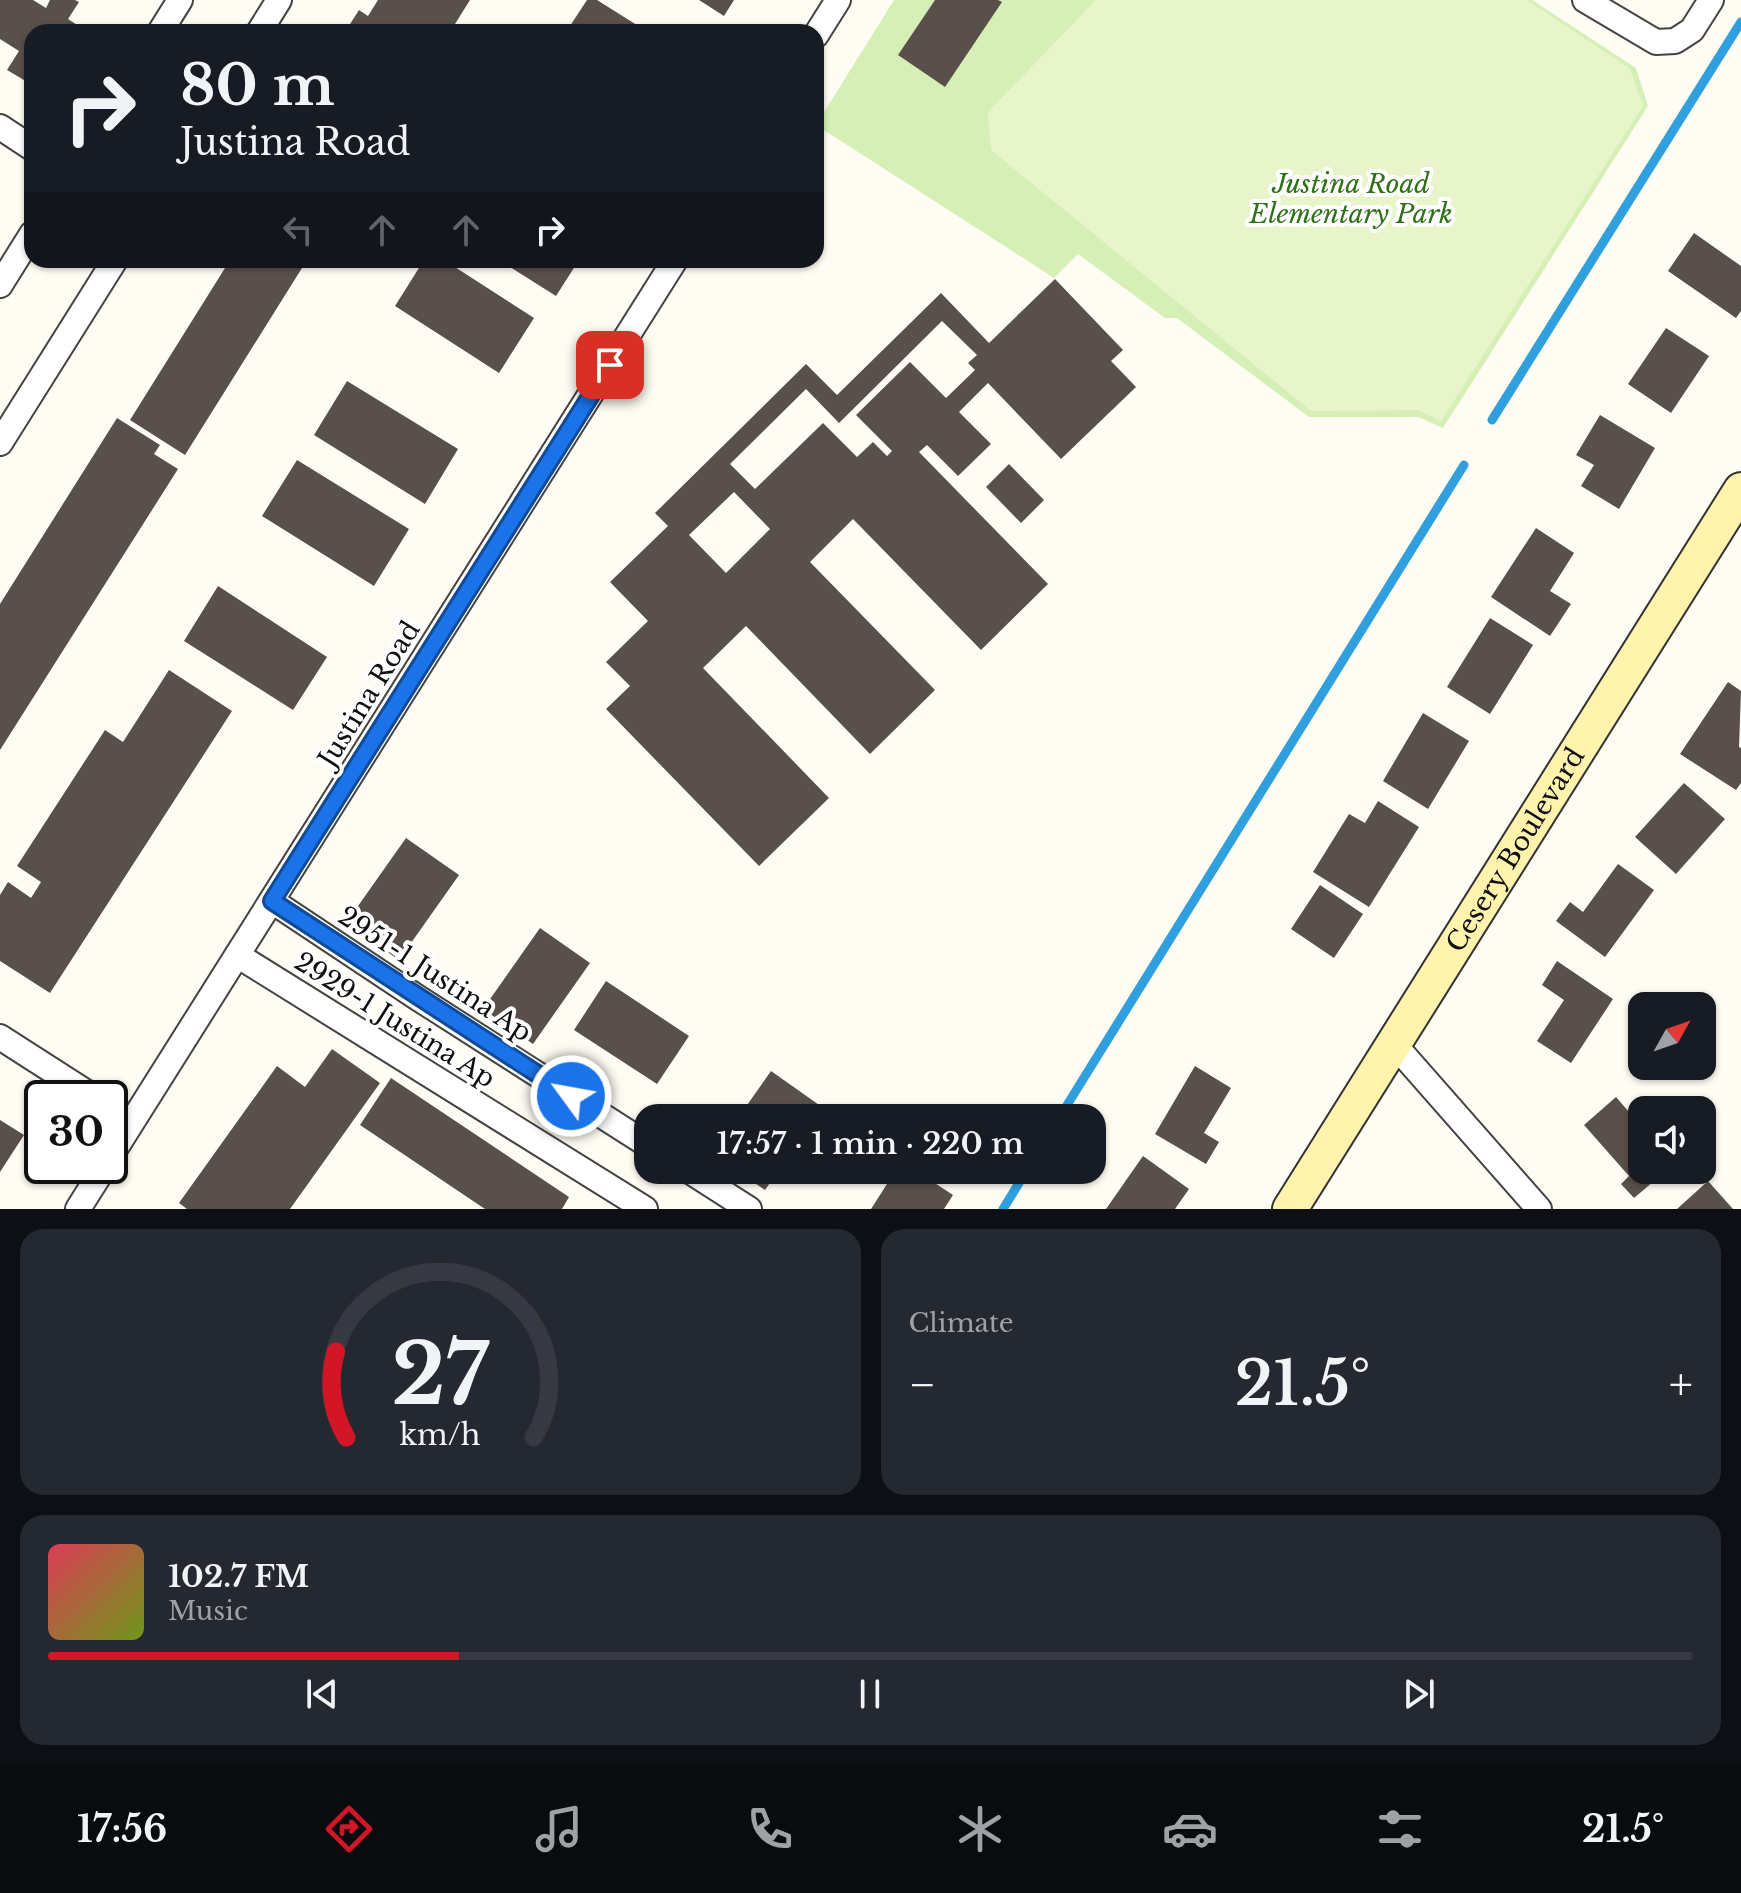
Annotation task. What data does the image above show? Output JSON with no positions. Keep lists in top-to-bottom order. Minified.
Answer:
{"streets":{"main road":["Cesery Boulevard"],"street":["Justina Road","2951-1 Justina Ap","2929-1 Justina Ap"]},"crossings":[["Justina Road","2951-1 Justina Ap"],["Justina Road","2929-1 Justina Ap"]],"parks":["Justina Road Elementary Park"],"north":"top right","page":{"turn":["80 m","Justina Road"],"limit":"30","trip":"17:57 · 1 min · 220 m","tile":"Climate","heat":["−","21.5°","+"],"song":["102.7 FM","Music"],"tabs":["17:56","21.5°"],"gauge":["27","km/h"]}}
